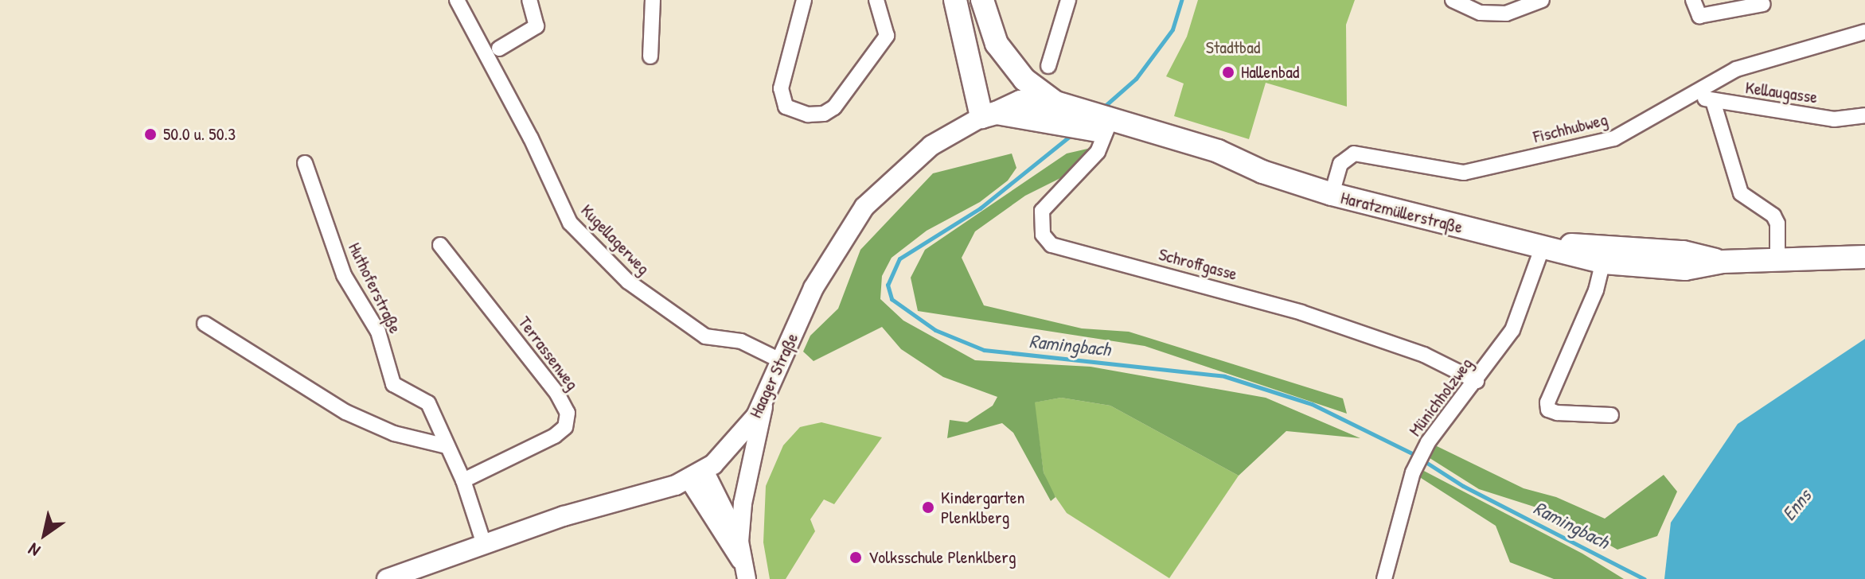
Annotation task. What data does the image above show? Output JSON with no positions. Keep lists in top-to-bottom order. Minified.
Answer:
{"streets":{"main road":["Haratzmüllerstraße","Haager Straße"],"street":["Kellaugasse","Fischhubweg","Kugellagerweg","Schroffgasse","Huthoferstraße","Terrassenweg","Münichholzweg"]},"crossings":[["Kellaugasse","Fischhubweg"],["Fischhubweg","Haratzmüllerstraße"],["Haratzmüllerstraße","Schroffgasse"],["Haratzmüllerstraße","Haager Straße"],["Haratzmüllerstraße","Münichholzweg"],["Kugellagerweg","Haager Straße"],["Schroffgasse","Münichholzweg"],["Huthoferstraße","Terrassenweg"],["Huthoferstraße","Haager Straße"]],"water":["Ramingbach","Enns"],"parks":["Stadtbad"],"places":["Hallenbad","50.0 u. 50.3","Kindergarten Plenklberg","Volksschule Plenklberg"],"north":"bottom left"}
